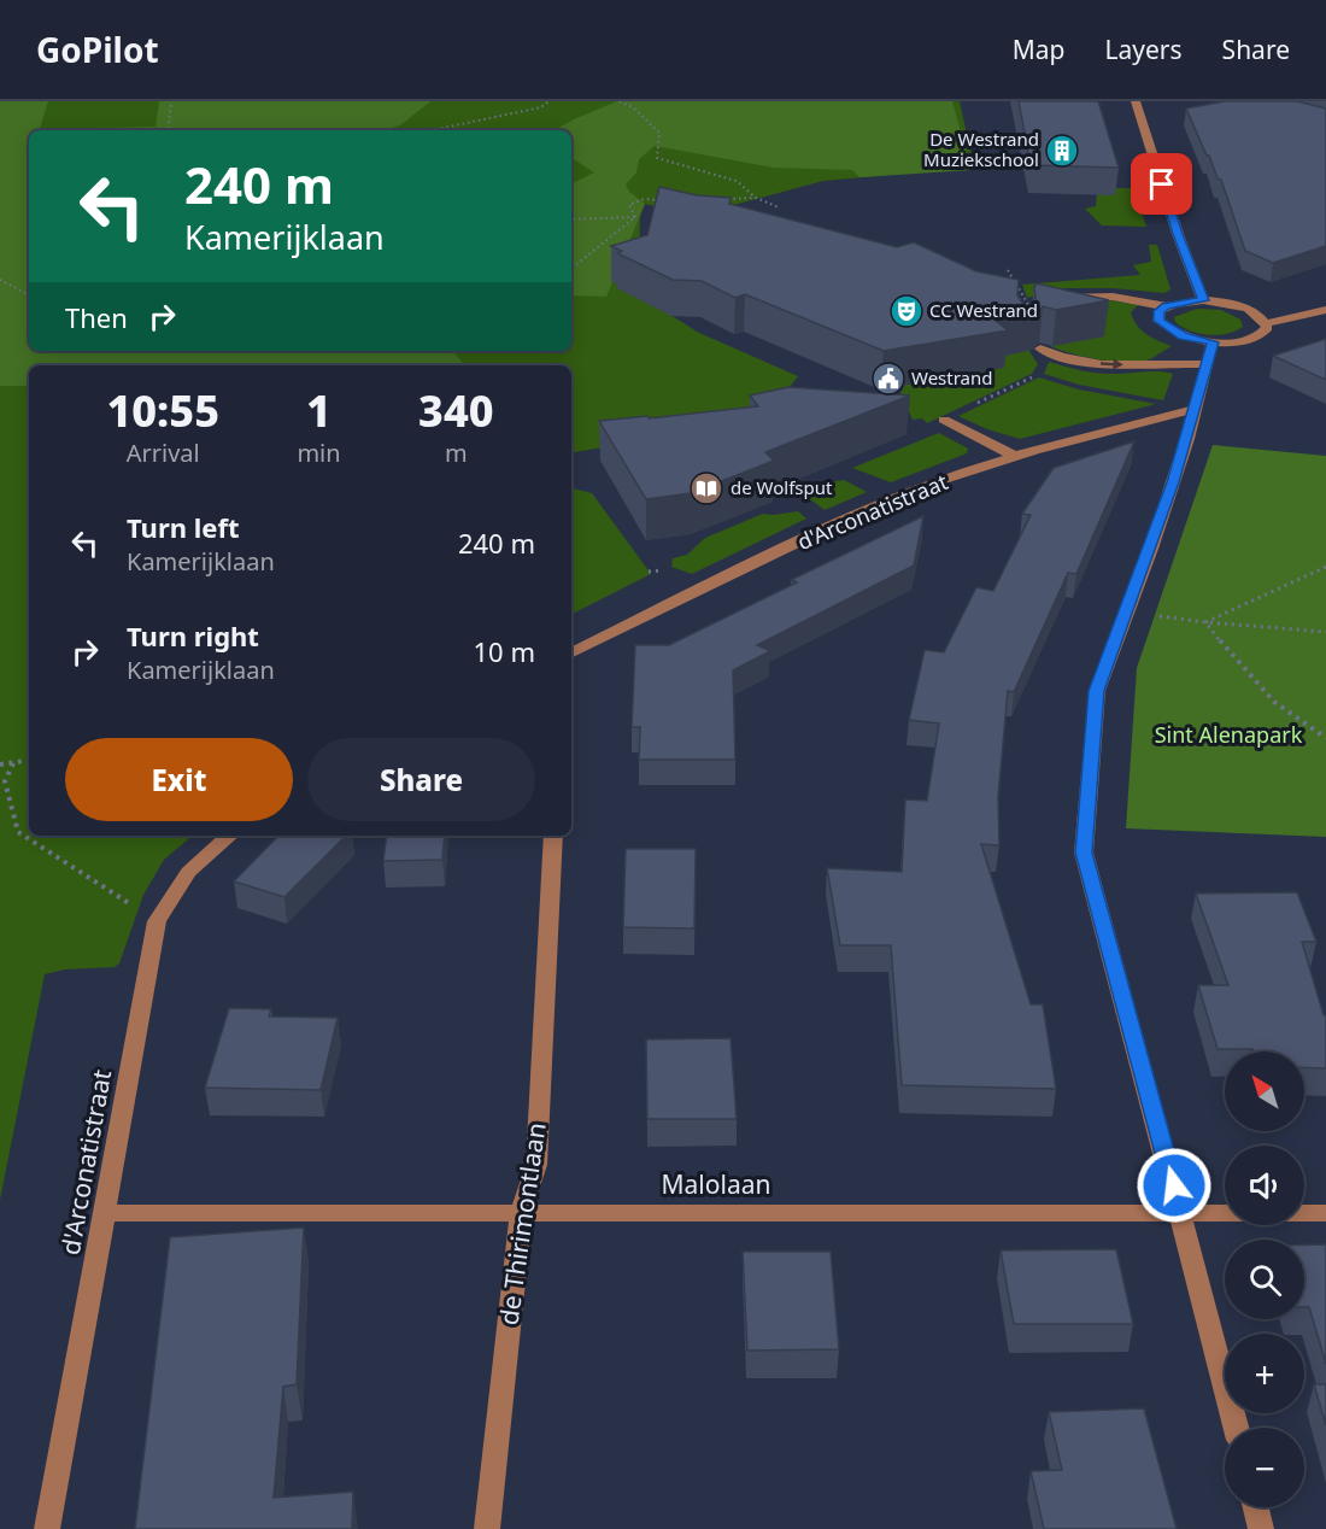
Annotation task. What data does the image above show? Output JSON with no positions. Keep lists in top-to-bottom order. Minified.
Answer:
{"streets":{"street":["d'Arconatistraat","Malolaan","de Thirimontlaan"]},"crossings":[["d'Arconatistraat","Malolaan"],["Malolaan","de Thirimontlaan"]],"parks":["Sint Alenapark"],"places":{"building":["De Westrand Muziekschool"],"theatre":["CC Westrand"],"public building":["Westrand"],"library":["de Wolfsput"]},"north":"top left","page":{"header":"GoPilot","nav":["Map","Layers","Share"],"turn":["240 m","Kamerijklaan"],"then":"Then","eta":["10:55","Arrival","1","min","340","m"],"list":[{"name":"Turn left","note":"Kamerijklaan","value":"240 m"},{"name":"Turn right","note":"Kamerijklaan","value":"10 m"}],"buttons":["Exit","Share"],"map_buttons":["+","−"]}}
